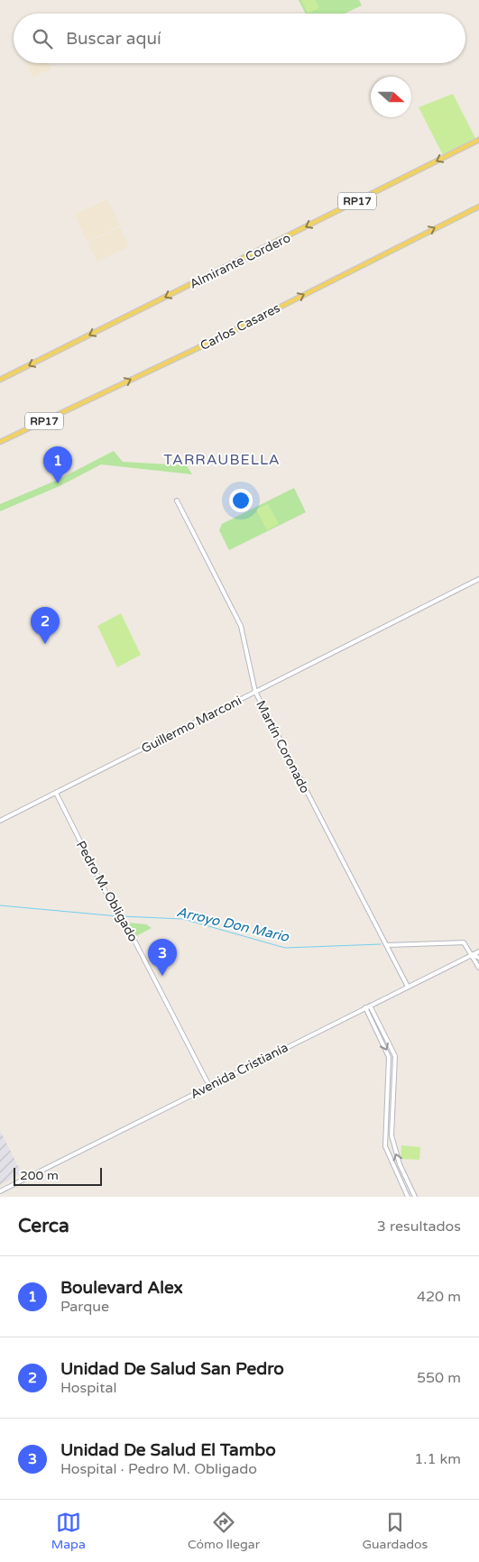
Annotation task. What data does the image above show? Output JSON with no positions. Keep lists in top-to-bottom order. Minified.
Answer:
{"streets":{"main road":["RP17","Almirante Cordero","Carlos Casares"],"street":["Guillermo Marconi","Martín Coronado","Pedro M. Obligado","Avenida Cristianía"]},"crossings":[["Guillermo Marconi","Martín Coronado"],["Guillermo Marconi","Pedro M. Obligado"],["Martín Coronado","Avenida Cristianía"],["Pedro M. Obligado","Avenida Cristianía"]],"one_way":["Almirante Cordero","Carlos Casares"],"districts":["TARRAUBELLA"],"water":["Arroyo Don Mario"],"scale_bar":"200 m","north":"right","page":{"search":"Buscar aquí","pins":["1","2","3"],"scale":"200 m","heading":["Cerca","3 resultados"],"list":[{"mark":"1","name":"Boulevard Alex","note":"Parque","value":"420 m"},{"mark":"2","name":"Unidad De Salud San Pedro","note":"Hospital","value":"550 m"},{"mark":"3","name":"Unidad De Salud El Tambo","note":"Hospital · Pedro M. Obligado","value":"1.1 km"}],"nav":["Mapa","Cómo llegar","Guardados"]}}
